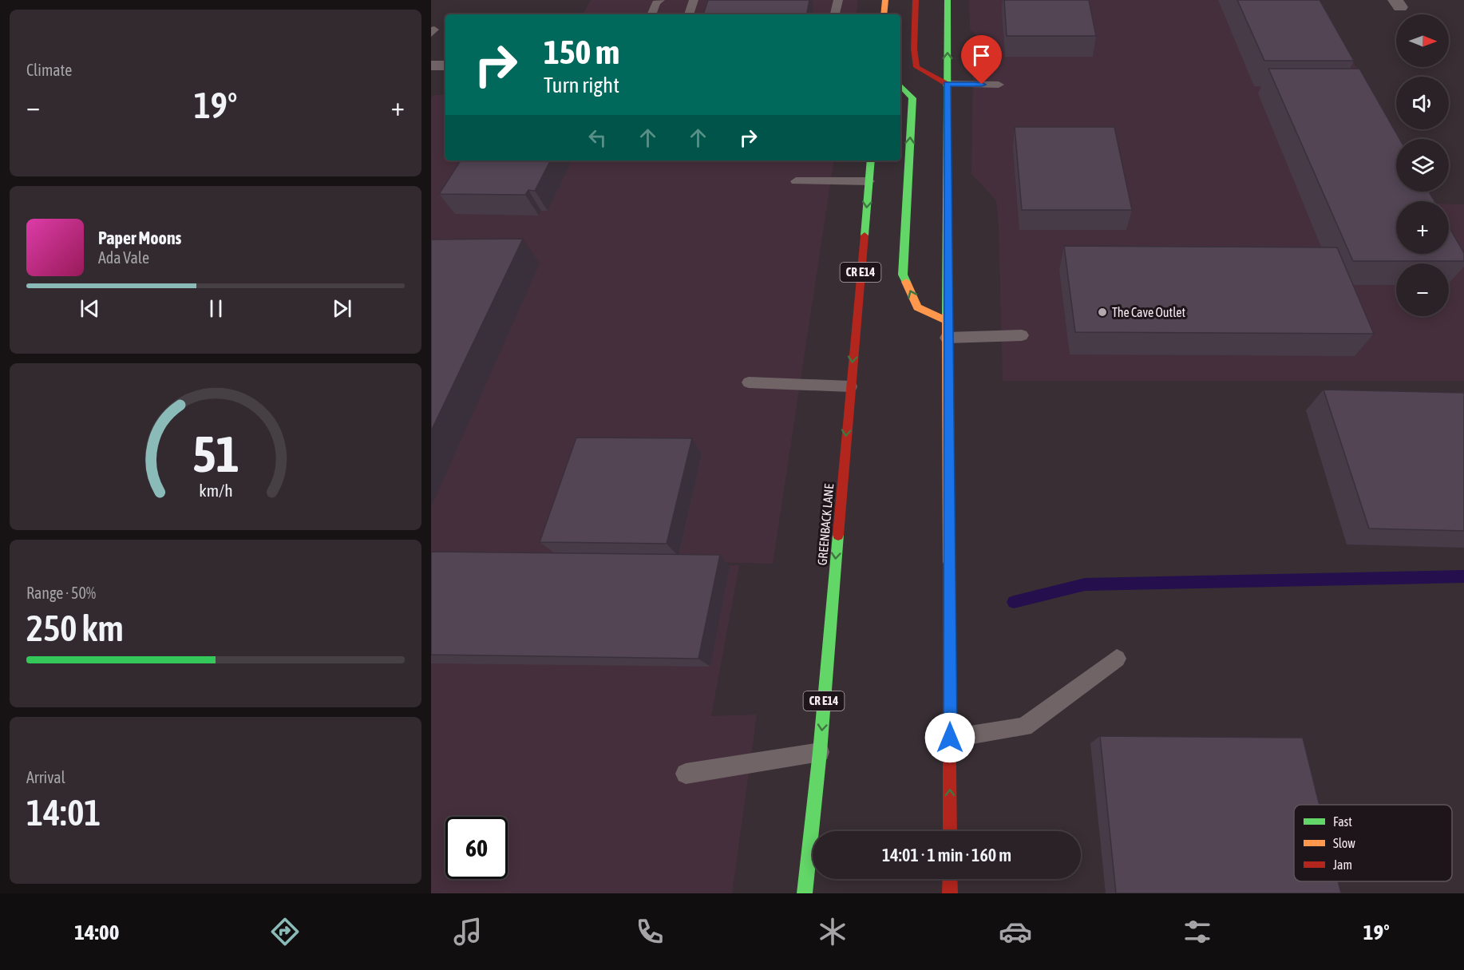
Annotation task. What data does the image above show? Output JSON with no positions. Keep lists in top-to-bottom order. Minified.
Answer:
{"streets":{"main road":["CR E14","GREENBACK LANE"]},"places":["The Cave Outlet"],"legend":["Fast","Slow","Jam"],"north":"right","page":{"tile":["Climate",["Range · 50%","250 km"],["Arrival","14:01"]],"map_buttons":["+","−"],"turn":["150 m","Turn right"],"heat":["−","19°","+"],"song":["Paper Moons","Ada Vale"],"limit":"60","trip":"14:01 · 1 min · 160 m","tabs":["14:00","19°"],"gauge":["51","km/h"]}}
